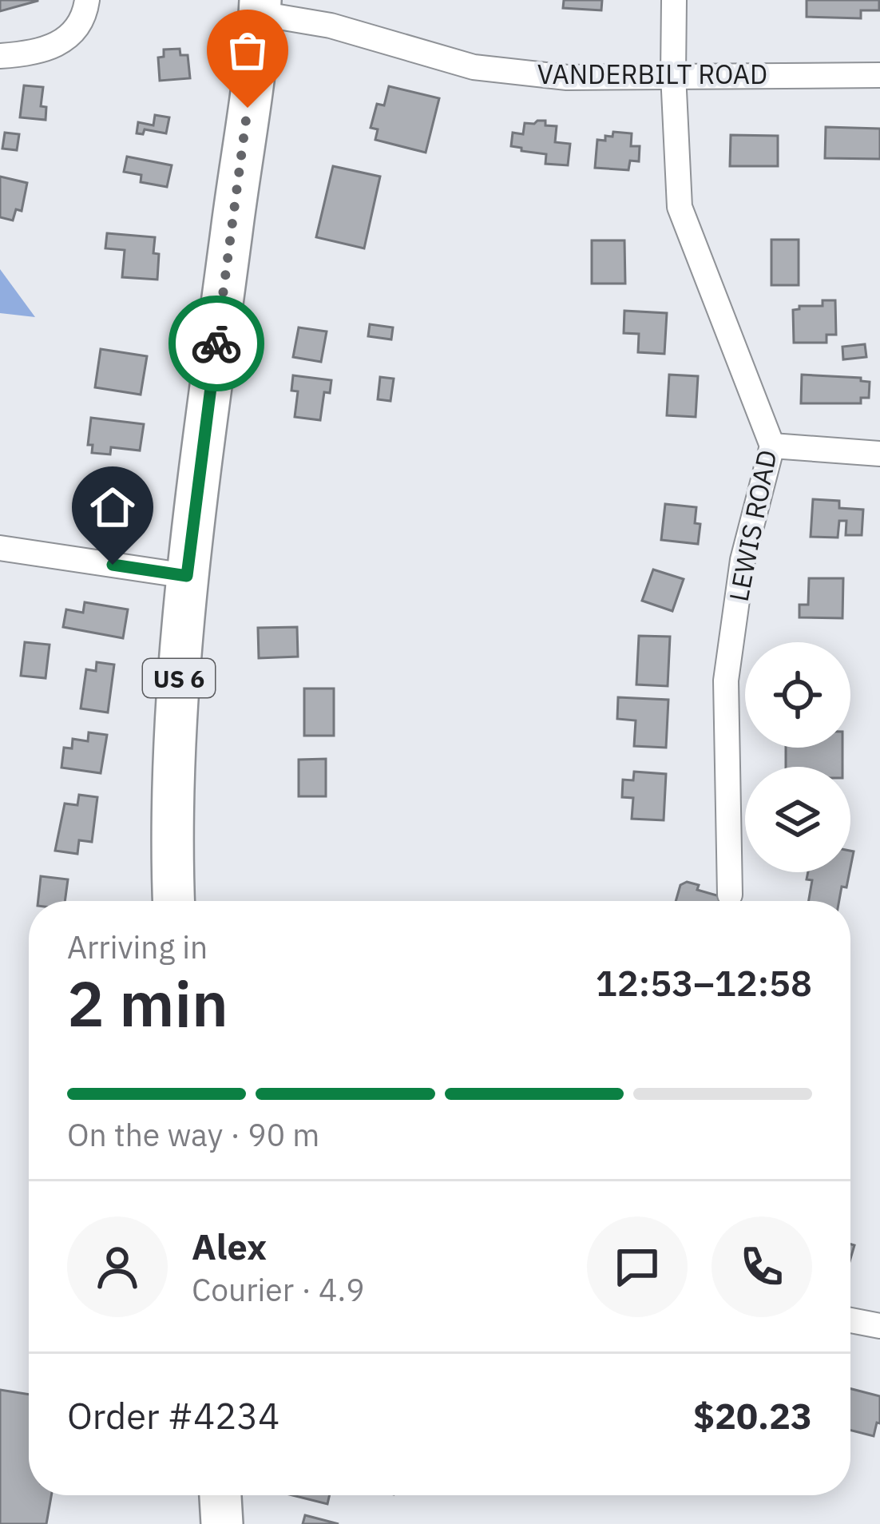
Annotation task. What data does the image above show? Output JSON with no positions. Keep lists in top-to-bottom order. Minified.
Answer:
{"streets":{"highway":["US 6"],"street":["VANDERBILT ROAD","LEWIS ROAD"]},"crossings":[["VANDERBILT ROAD","LEWIS ROAD"],["VANDERBILT ROAD","US 6"]],"page":{"heading":["2 min","Arriving in","12:53–12:58"],"panel":["Alex","Courier · 4.9","Order #4234","$20.23"],"bar":"On the way · 90 m"}}
